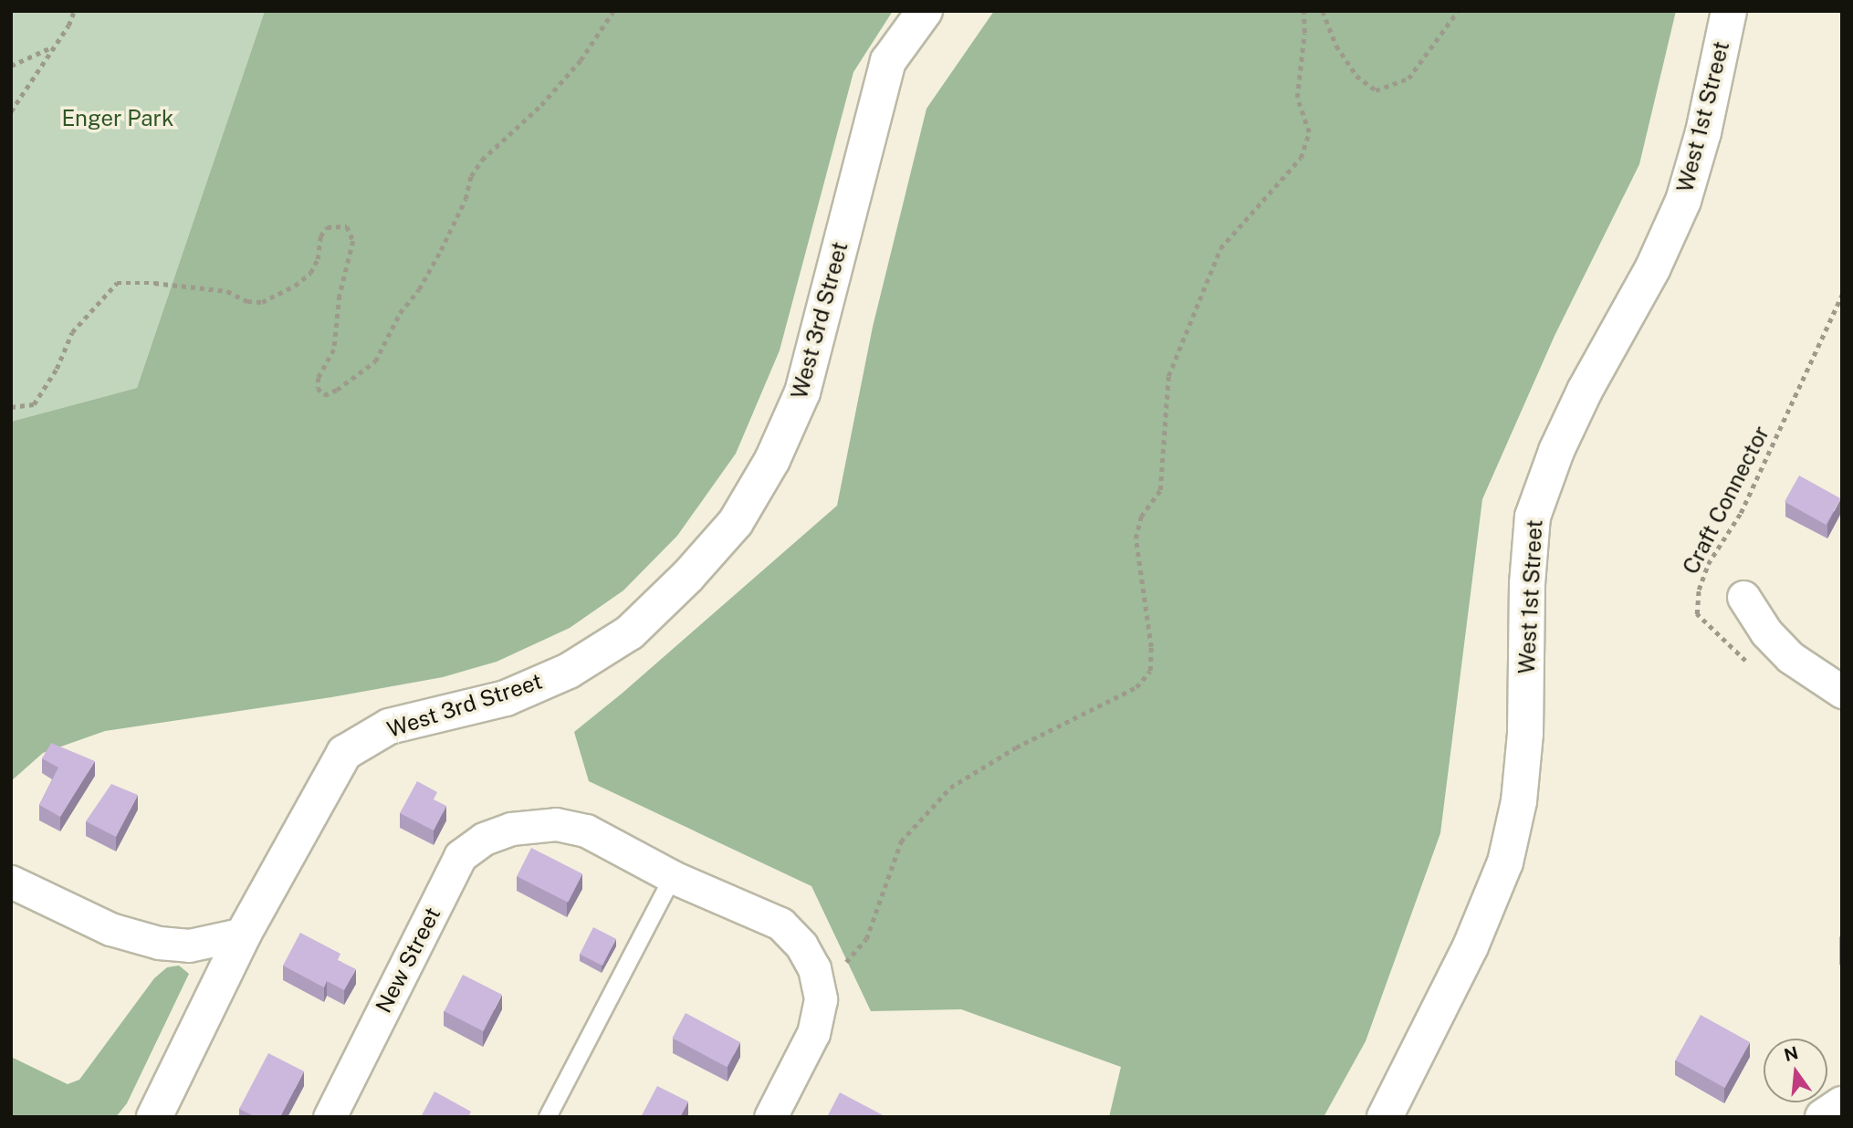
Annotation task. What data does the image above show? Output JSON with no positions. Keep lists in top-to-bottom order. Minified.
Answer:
{"streets":{"street":["West 1st Street","West 3rd Street","New Street"],"path":["Craft Connector"]},"parks":["Enger Park"],"north":"top"}
